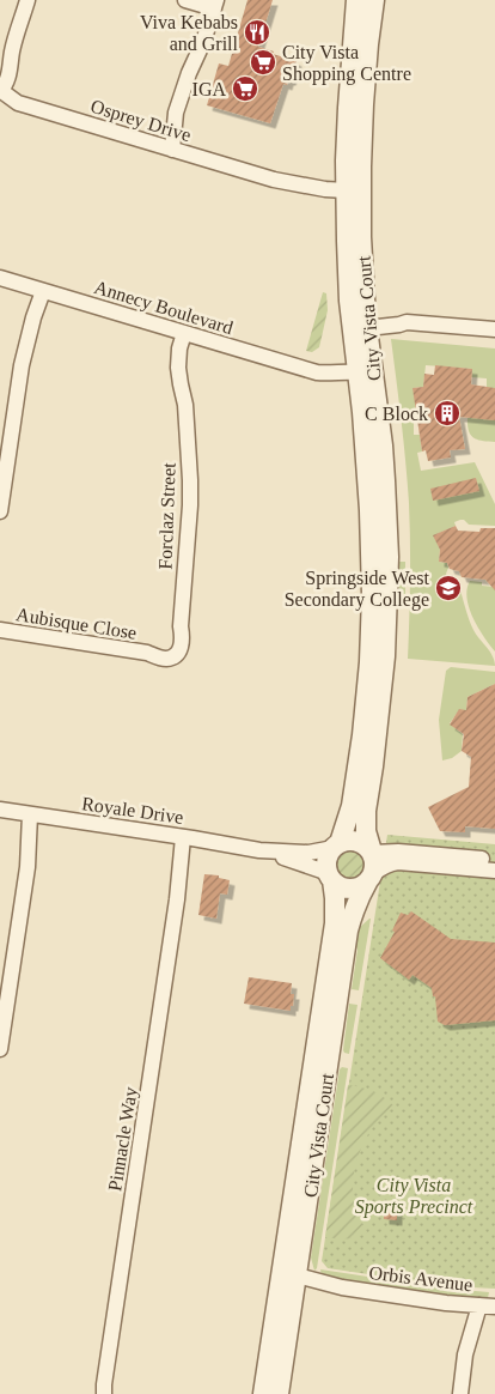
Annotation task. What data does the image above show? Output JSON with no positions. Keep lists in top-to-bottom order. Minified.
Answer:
{"streets":{"street":["Osprey Drive","Annecy Boulevard","City Vista Court","Forclaz Street","Aubisque Close","Royale Drive","Pinnacle Way","Orbis Avenue"]},"crossings":[["Osprey Drive","City Vista Court"],["Annecy Boulevard","City Vista Court"],["Annecy Boulevard","Forclaz Street"],["City Vista Court","Orbis Avenue"],["Forclaz Street","Aubisque Close"],["Royale Drive","Pinnacle Way"]],"parks":["City Vista Sports Precinct"],"places":{"restaurant":["Viva Kebabs and Grill"],"supermarket":["City Vista Shopping Centre","IGA"],"building":["C Block"],"school or university":["Springside West Secondary College"]}}
